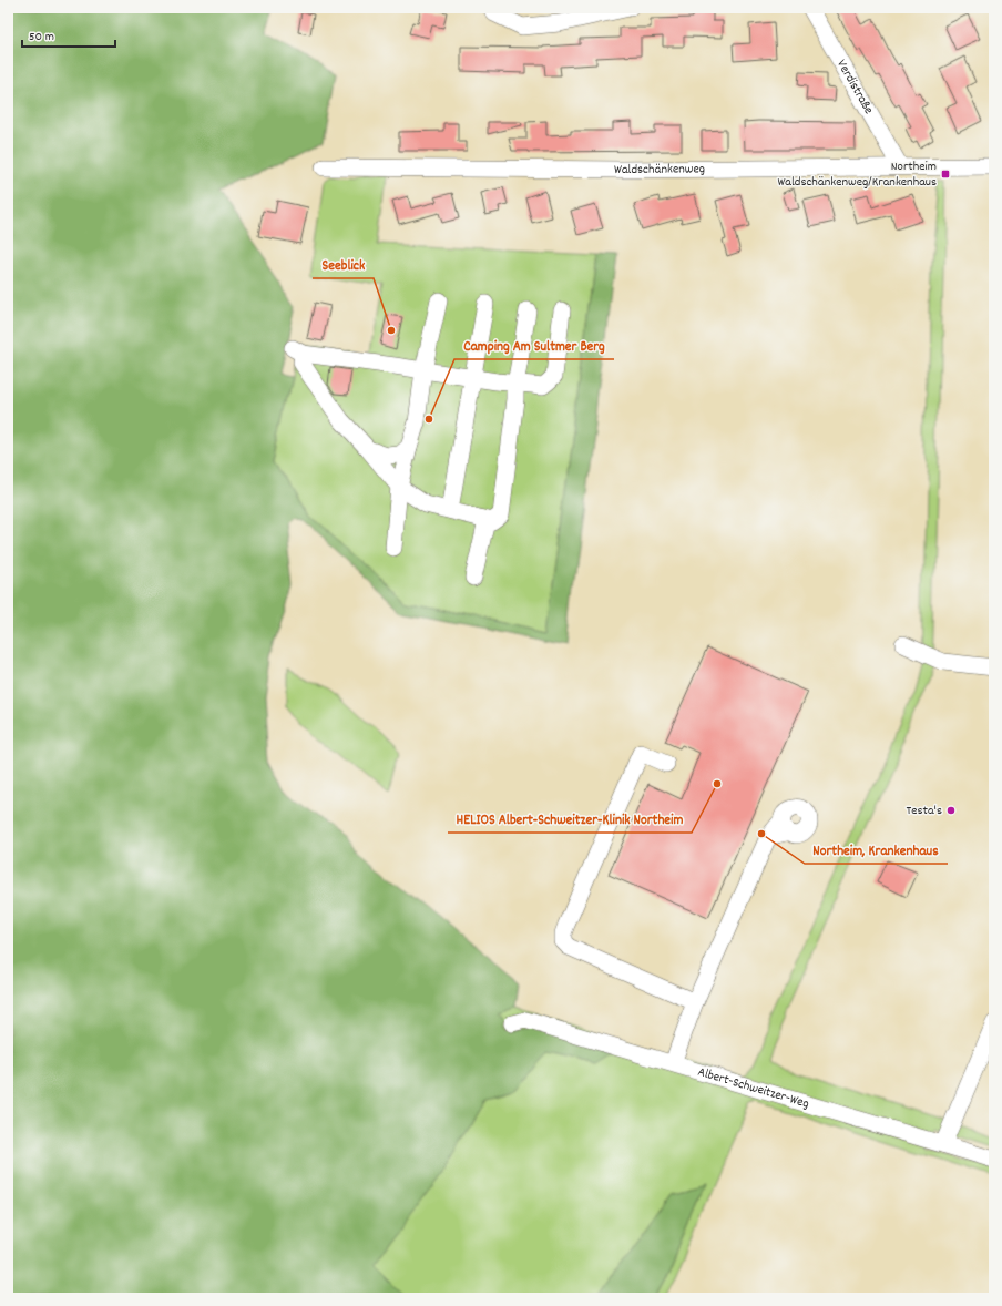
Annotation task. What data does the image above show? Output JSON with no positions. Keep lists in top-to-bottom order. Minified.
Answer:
{"streets":{"street":["Verdistraße","Waldschänkenweg","Albert-Schweitzer-Weg"]},"crossings":[["Verdistraße","Waldschänkenweg"]],"places":{"transit":["Northeim Waldschänkenweg/Krankenhaus"],"other":["Seeblick","Camping Am Sultmer Berg","HELIOS Albert-Schweitzer-Klinik Northeim","Testa's","Northeim, Krankenhaus"]},"scale_bar":"50 m"}
